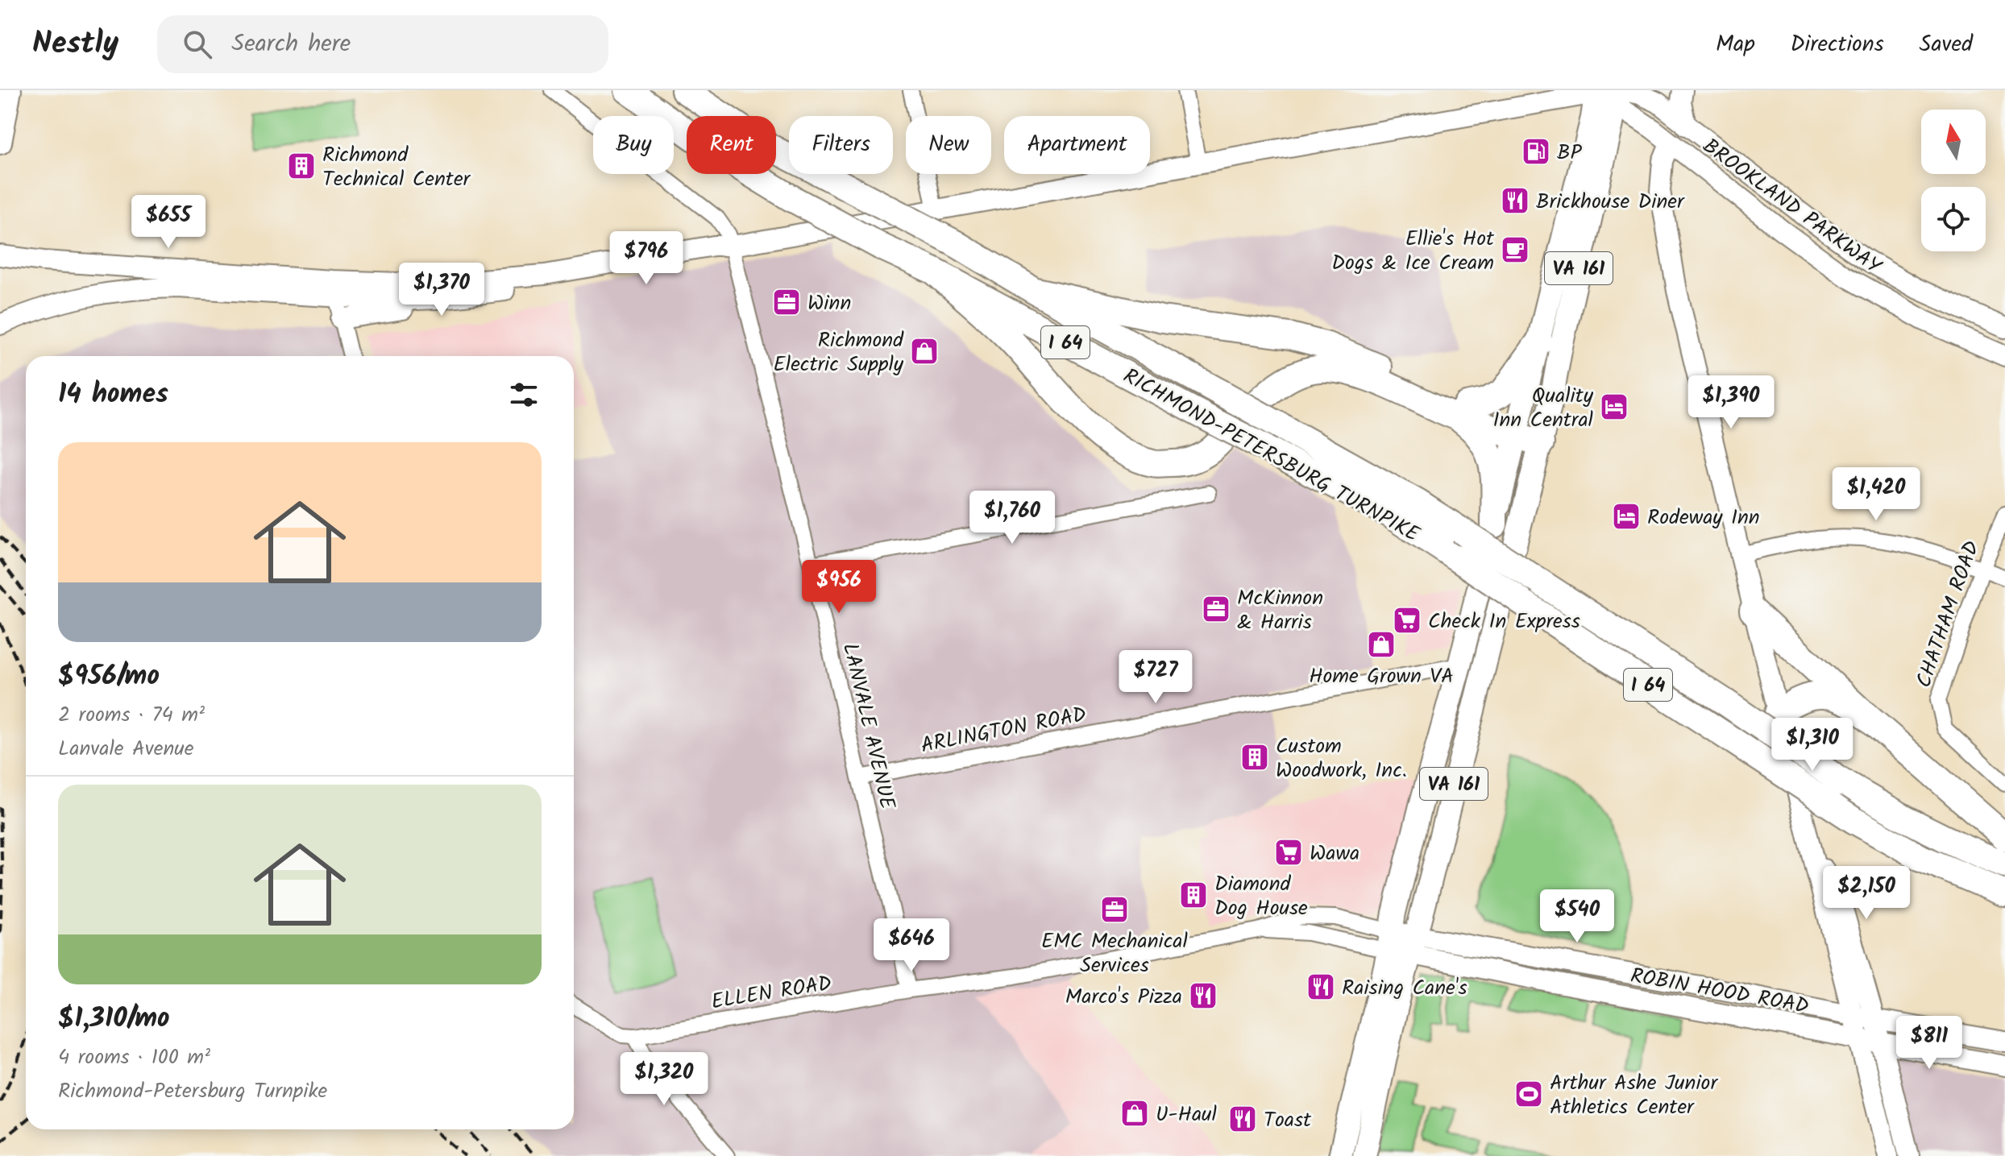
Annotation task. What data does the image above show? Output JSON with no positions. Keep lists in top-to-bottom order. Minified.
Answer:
{"streets":{"highway":["I 64","RICHMOND-PETERSBURG TURNPIKE"],"main road":["BROOKLAND PARKWAY","VA 161","ROBIN HOOD ROAD"],"street":["CHATHAM ROAD","LANVALE AVENUE","ARLINGTON ROAD","ELLEN ROAD"]},"crossings":[["BROOKLAND PARKWAY","VA 161"],["VA 161","ARLINGTON ROAD"],["VA 161","ROBIN HOOD ROAD"],["VA 161","ELLEN ROAD"],["LANVALE AVENUE","ARLINGTON ROAD"],["LANVALE AVENUE","ELLEN ROAD"],["ROBIN HOOD ROAD","ELLEN ROAD"]],"places":{"fuel station":["BP"],"building":["Richmond Technical Center","Custom Woodwork, Inc.","Diamond Dog House"],"restaurant":["Brickhouse Diner","Raising Cane's","Marco's Pizza","Toast"],"cafe":["Ellie's Hot Dogs & Ice Cream"],"office":["Winn","McKinnon & Harris","EMC Mechanical Services"],"shop":["Richmond Electric Supply","Home Grown VA","U-Haul"],"hotel":["Quality Inn Central","Rodeway Inn"],"supermarket":["Check In Express","Wawa"],"sports":["Arthur Ashe Junior Athletics Center"]},"north":"top","page":{"header":"Nestly","search":"Search here","nav":["Map","Directions","Saved"],"chip":["Buy","Rent","Filters","New","Apartment"],"price":["$655","$796","$1,370","$1,390","$1,420","$1,760","$956","$727","$1,310","$2,150","$540","$646","$811","$1,320"],"heading":"14 homes","list":[{"name":"$956/mo","note":"2 rooms · 74 m² · Lanvale Avenue"},{"name":"$1,310/mo","note":"4 rooms · 100 m² · Richmond-Petersburg Turnpike"}]}}
